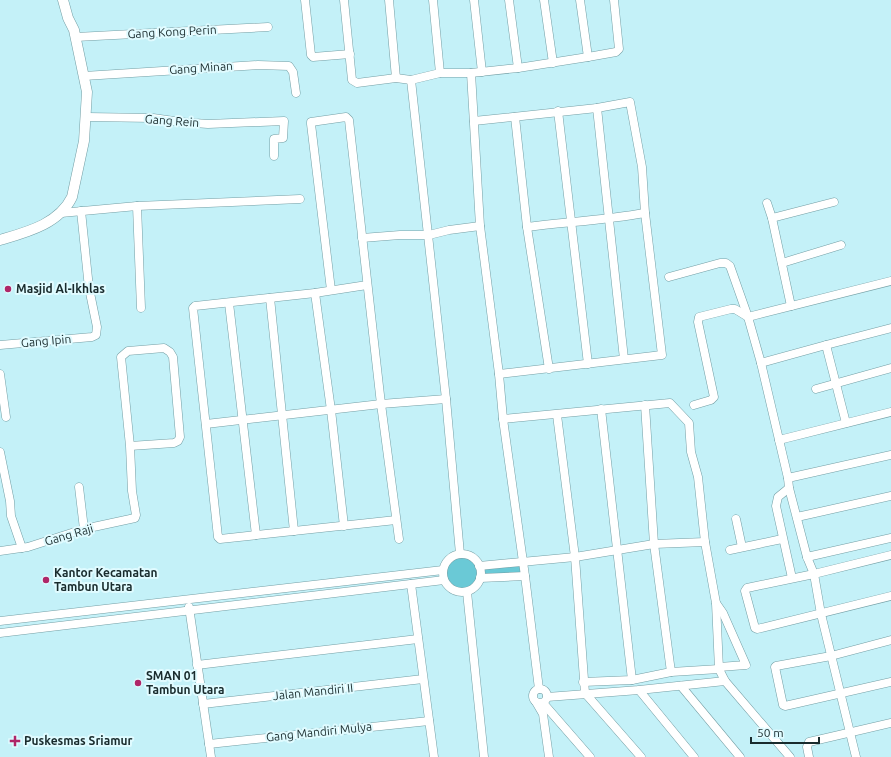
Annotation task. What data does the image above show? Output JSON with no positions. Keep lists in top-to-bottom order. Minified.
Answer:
{"streets":{"street":["Gang Kong Perin","Gang Minan","Gang Rein","Gang Ipin","Gang Raji","Jalan Mandiri II","Gang Mandiri Mulya"]},"places":{"other":["Masjid Al-Ikhlas","Kantor Kecamatan Tambun Utara","SMAN 01 Tambun Utara"],"health":["Puskesmas Sriamur"]},"scale_bar":"50 m"}
